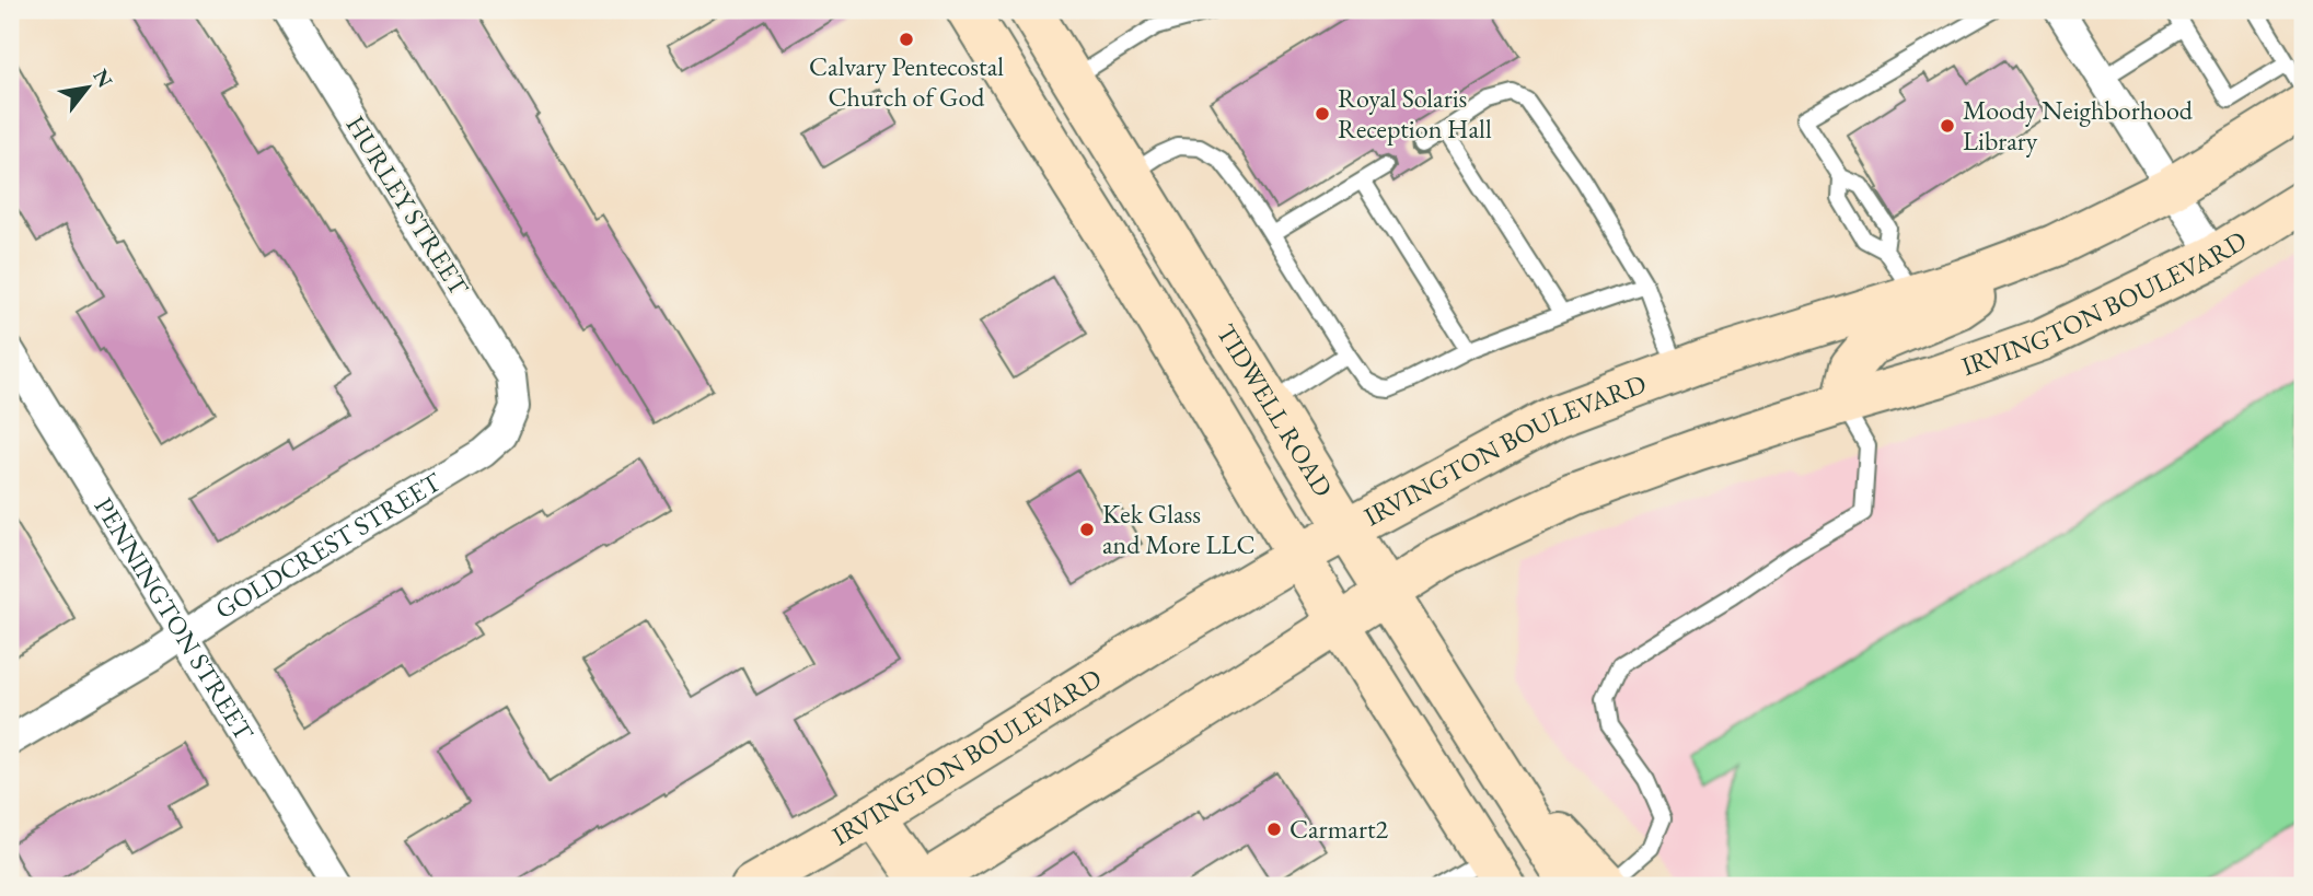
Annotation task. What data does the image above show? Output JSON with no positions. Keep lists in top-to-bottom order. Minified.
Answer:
{"streets":{"main road":["IRVINGTON BOULEVARD","TIDWELL ROAD"],"street":["HURLEY STREET","GOLDCREST STREET","PENNINGTON STREET"]},"crossings":[["HURLEY STREET","GOLDCREST STREET"],["IRVINGTON BOULEVARD","TIDWELL ROAD"],["GOLDCREST STREET","PENNINGTON STREET"]],"places":["Calvary Pentecostal Church of God","Royal Solaris Reception Hall","Moody Neighborhood Library","Kek Glass and More LLC","Carmart2"],"north":"top right"}
